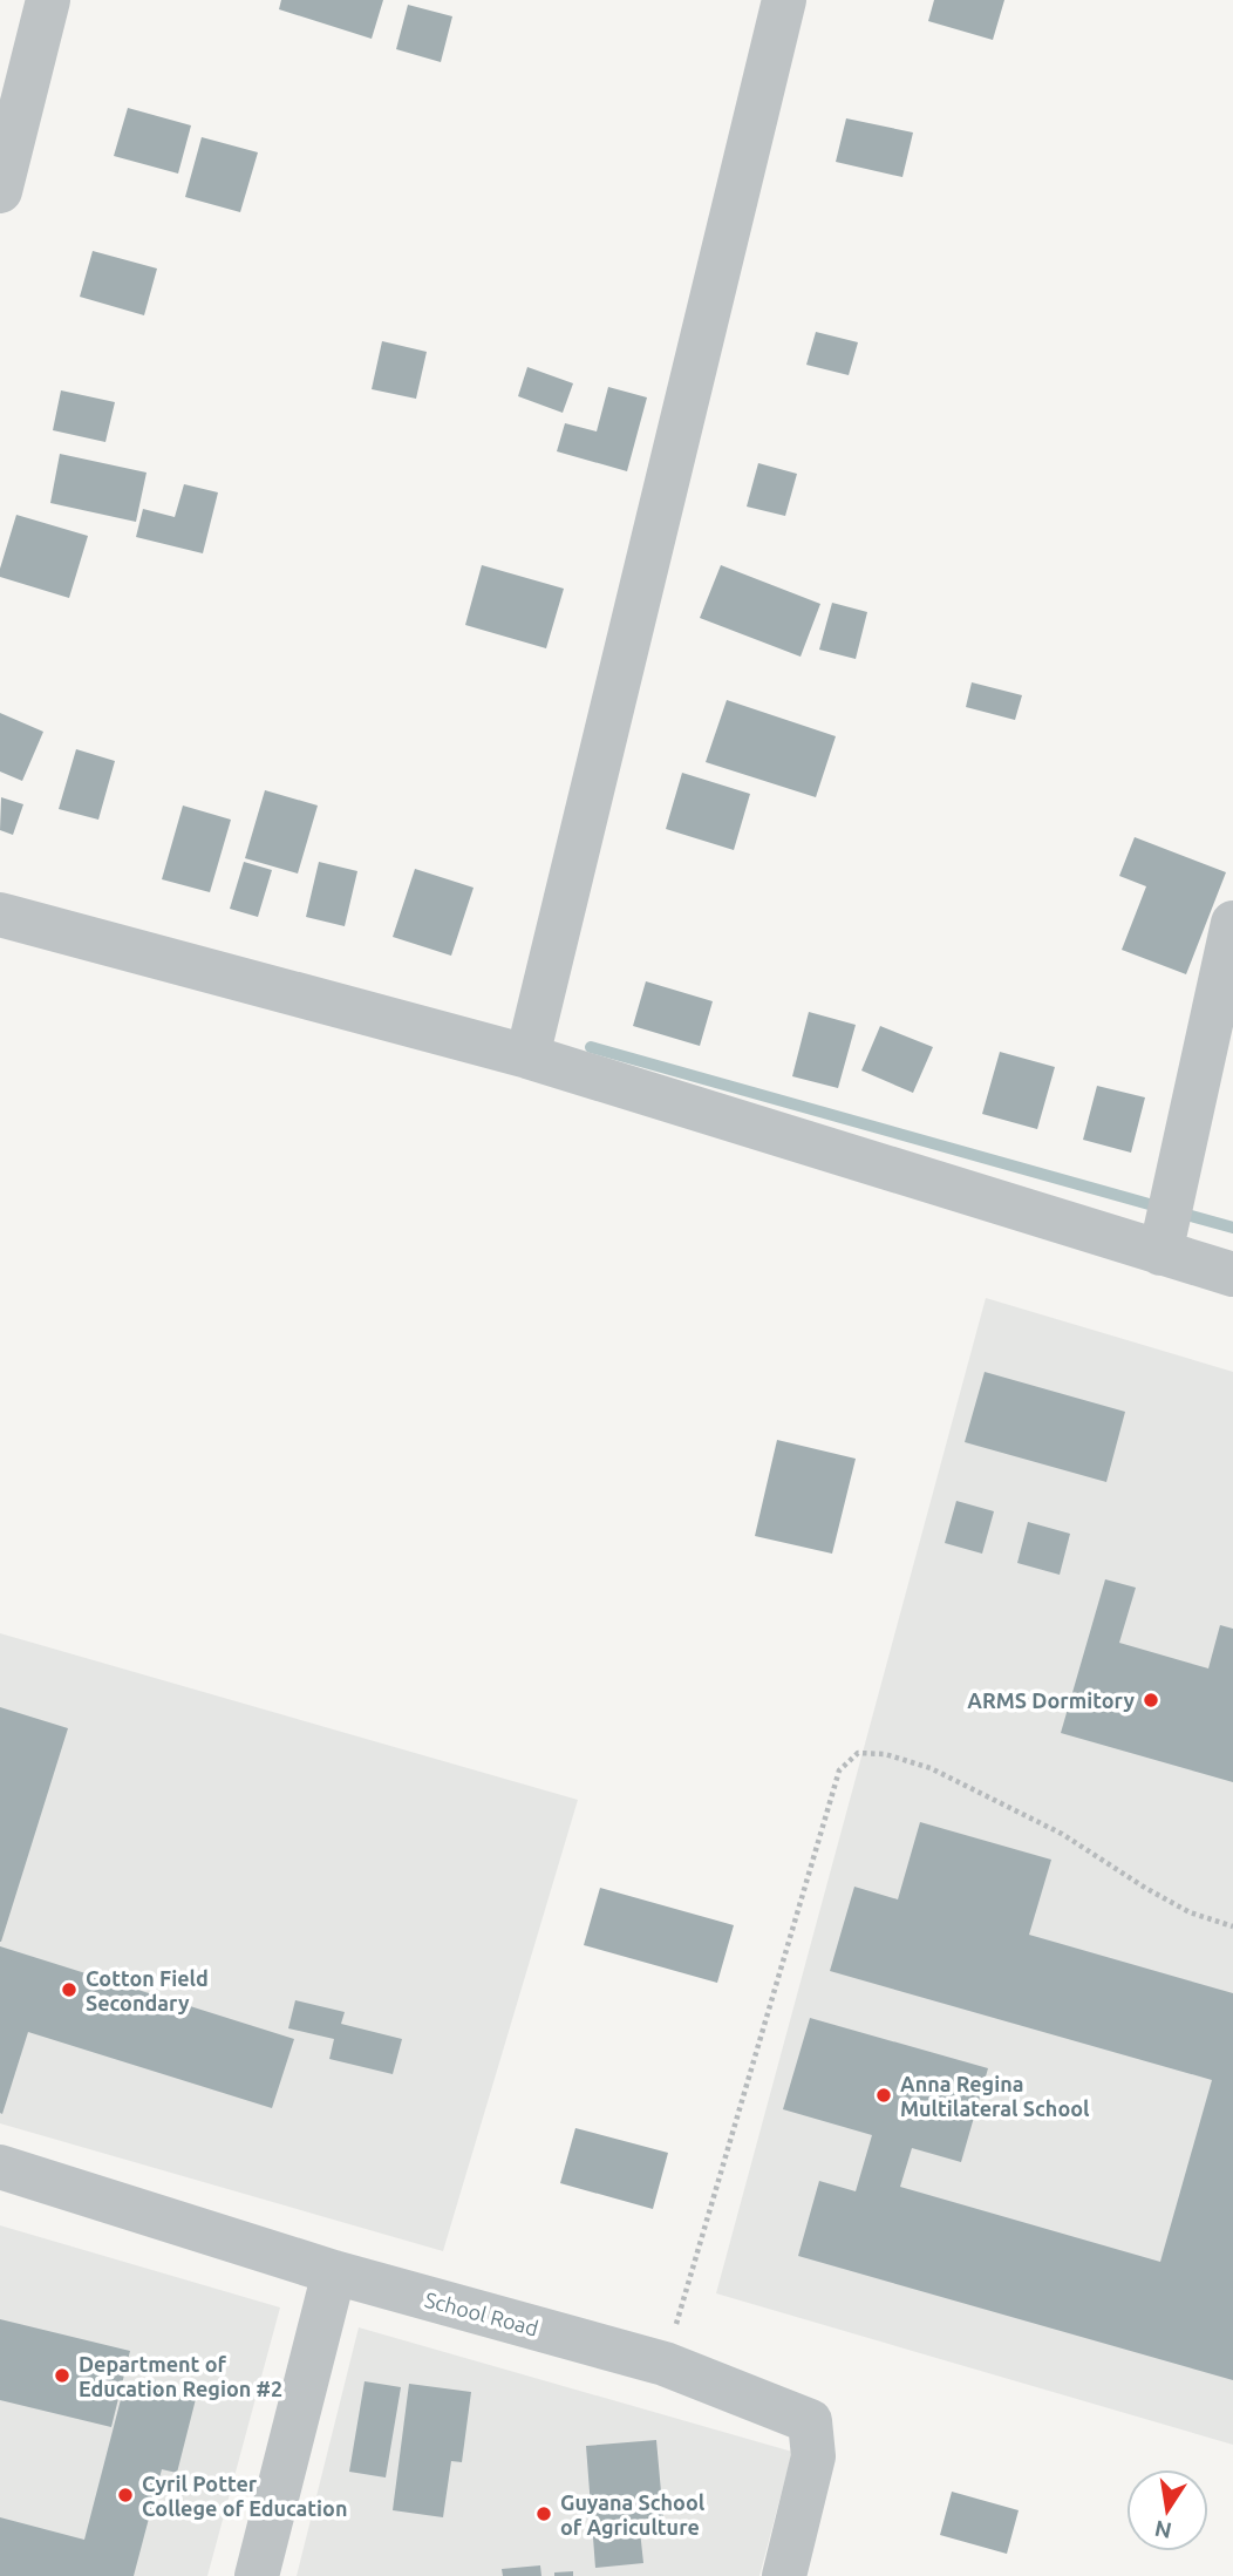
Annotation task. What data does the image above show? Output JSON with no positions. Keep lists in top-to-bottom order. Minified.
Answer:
{"streets":{"street":["School Road"]},"places":["ARMS Dormitory","Cotton Field Secondary","Anna Regina Multilateral School","Department of Education Region #2","Cyril Potter College of Education","Guyana School of Agriculture"],"north":"bottom"}
